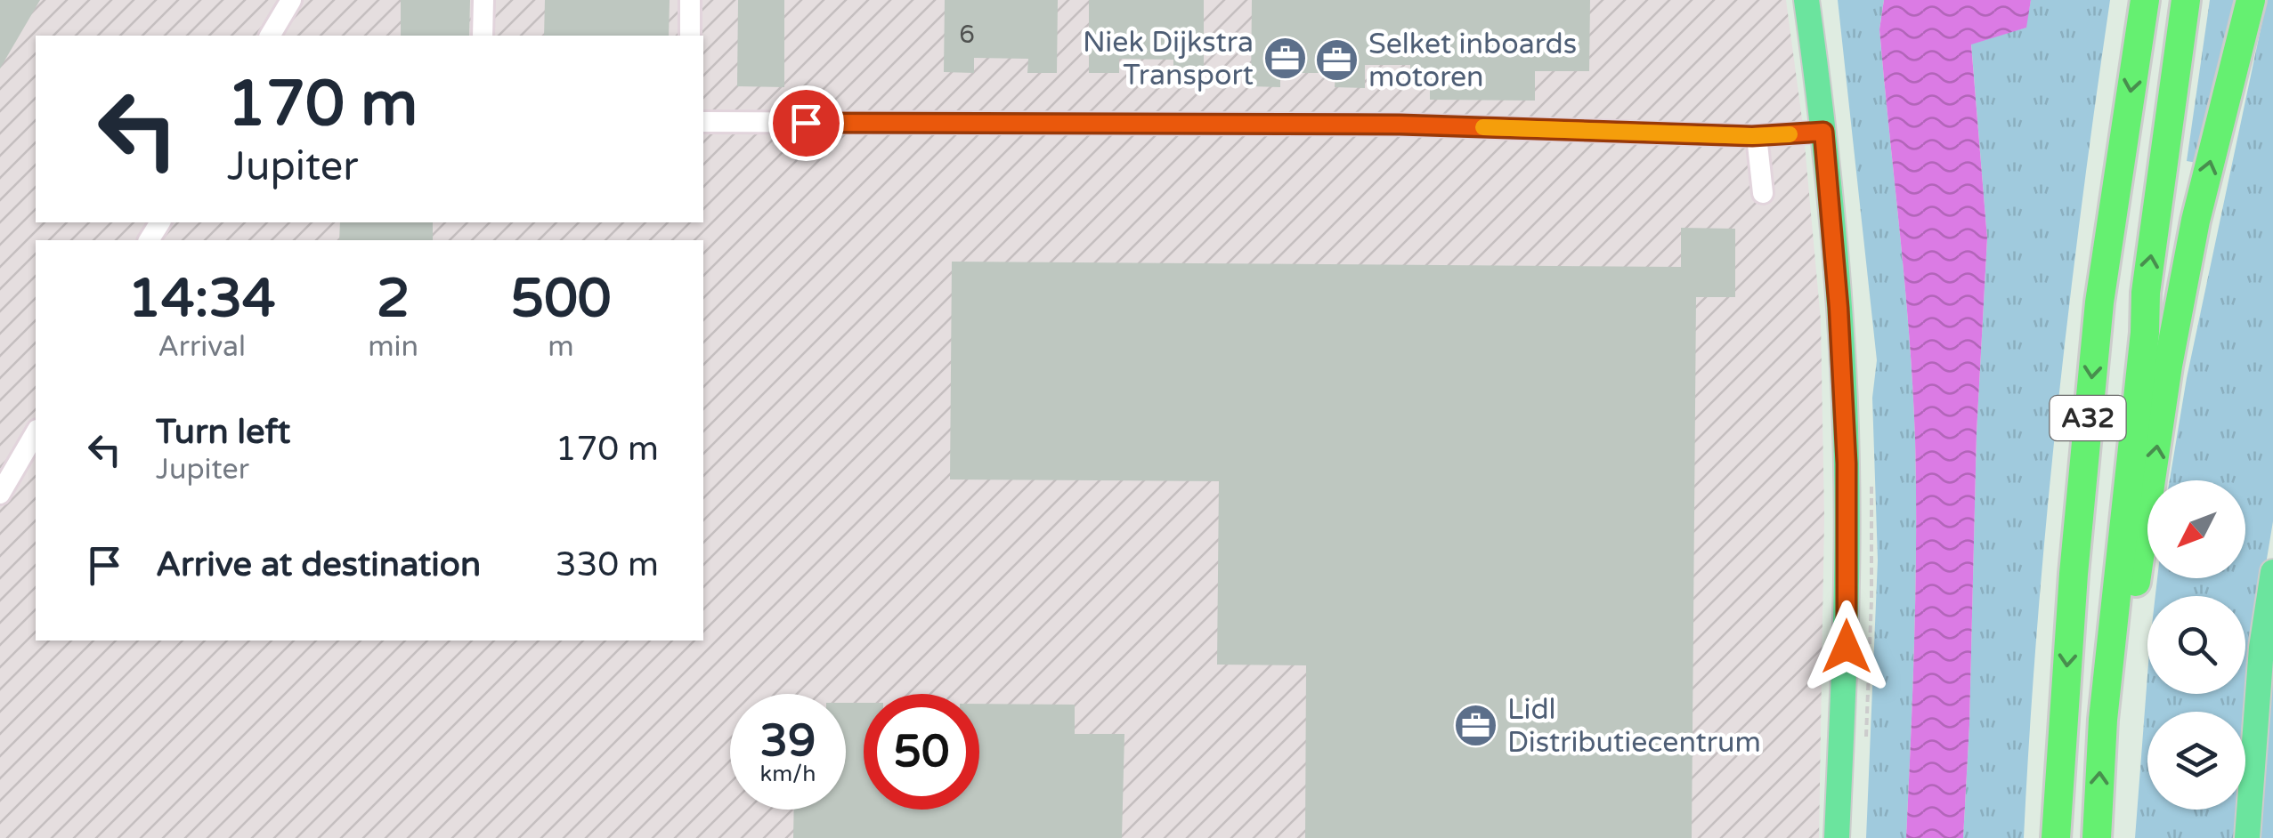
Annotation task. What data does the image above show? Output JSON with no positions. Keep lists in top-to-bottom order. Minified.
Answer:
{"streets":{"highway":["A32"]},"places":{"office":["Niek Dijkstra Transport","Selket inboards motoren","Lidl Distributiecentrum"]},"house_numbers":["6"],"north":"bottom left","page":{"turn":["170 m","Jupiter"],"eta":["14:34","Arrival","2","min","500","m"],"list":[{"name":"Turn left","note":"Jupiter","value":"170 m"},{"name":"Arrive at destination","value":"330 m"}],"speed":"39 km/h","limit":"50"}}
